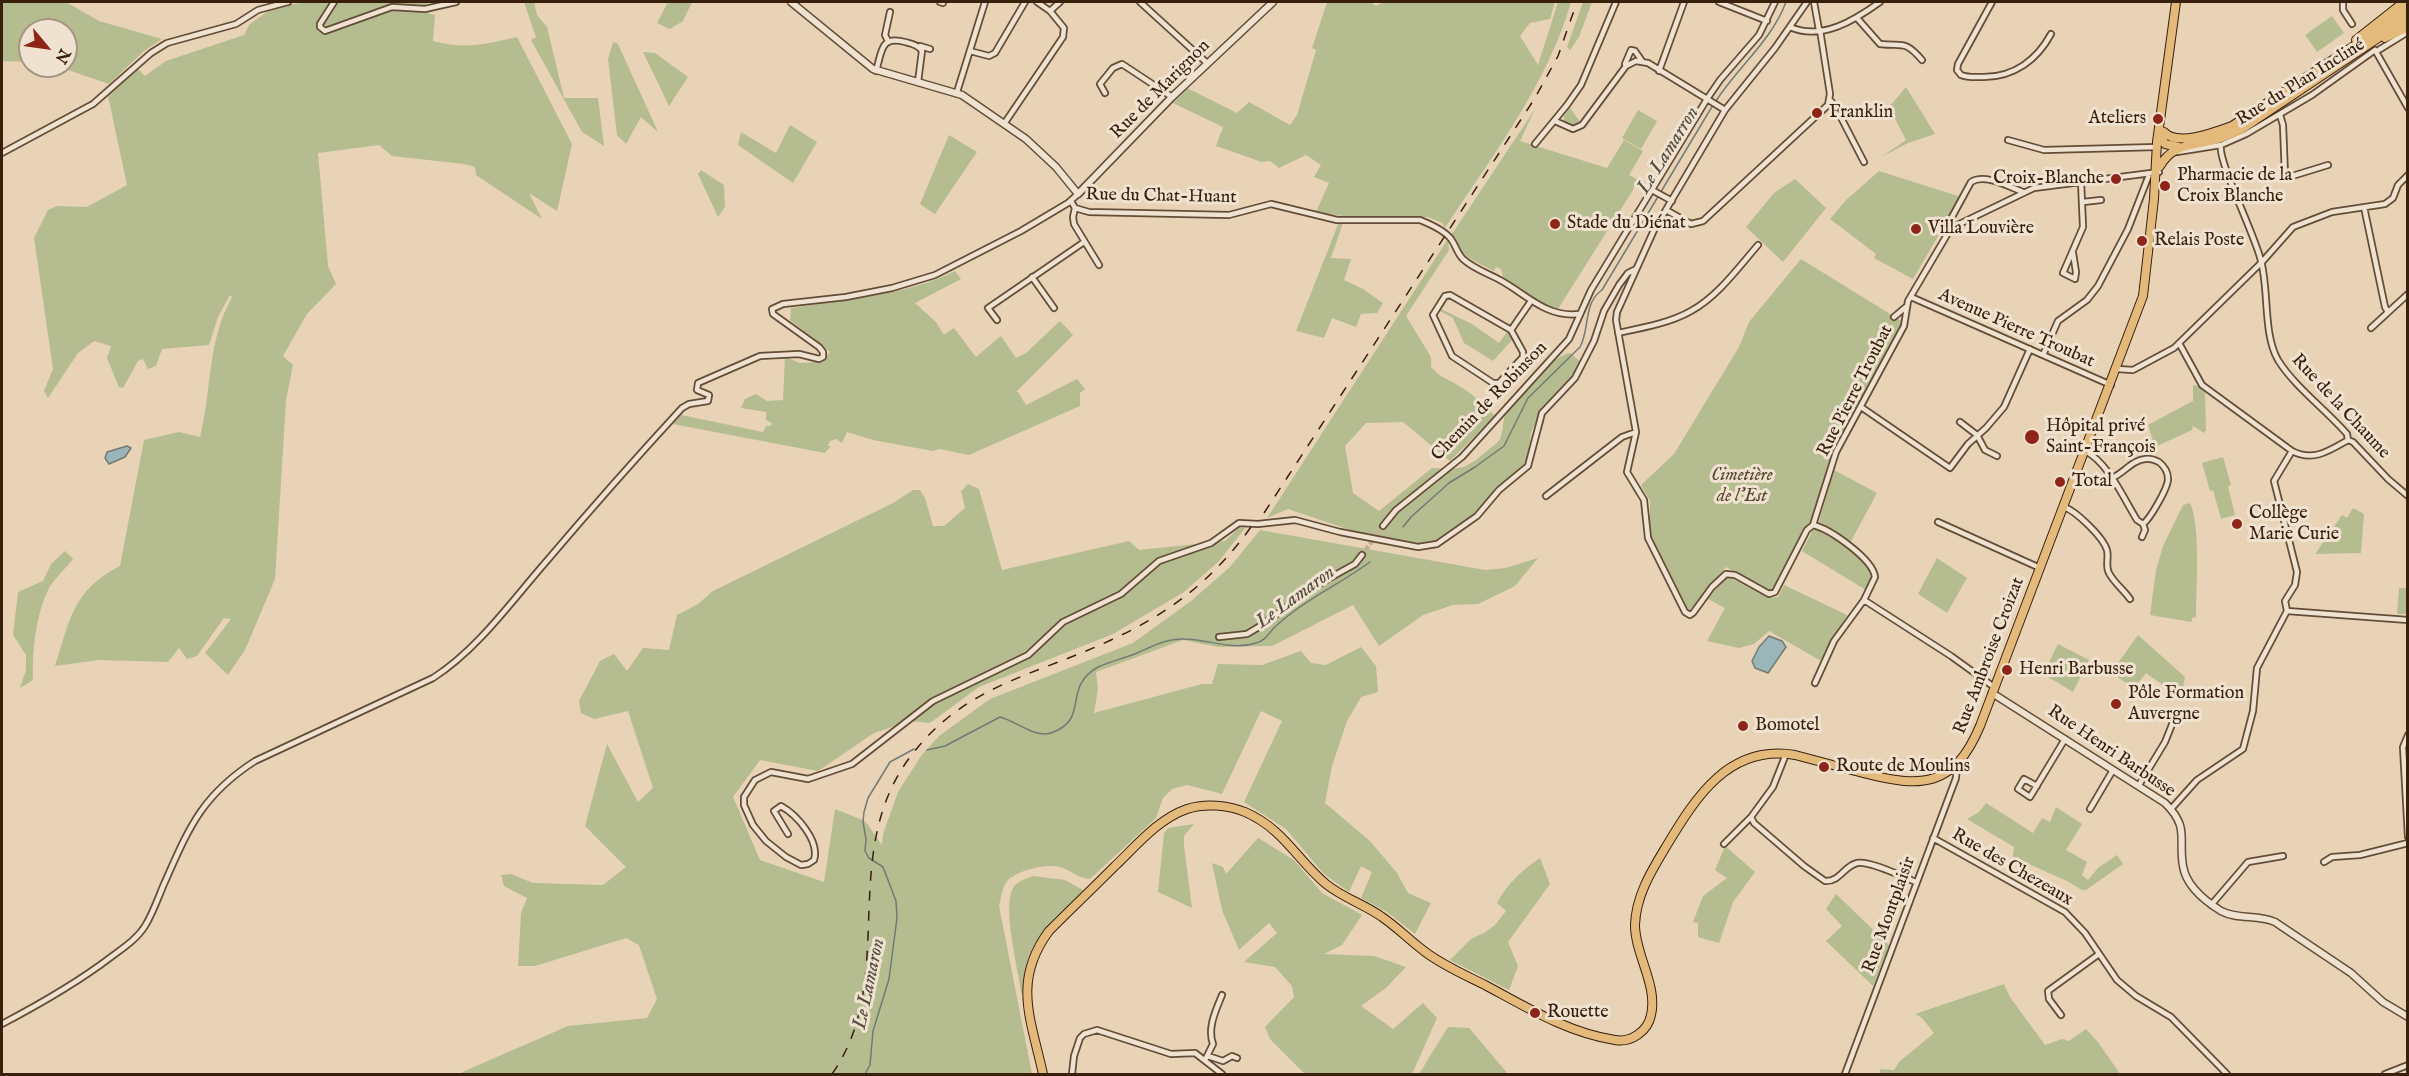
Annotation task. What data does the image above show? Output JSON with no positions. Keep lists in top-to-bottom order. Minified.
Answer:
{"streets":{"main road":["Rue Ambroise Croizat"],"street":["Rue du Plan Incliné","Rue de Marignon","Rue du Chat-Huant","Avenue Pierre Troubat","Rue Pierre Troubat","Chemin de Robinson","Rue de la Chaume","Rue Henri Barbusse","Rue des Chezeaux","Rue Montplaisir"]},"crossings":[["Rue du Plan Incliné","Rue de la Chaume"],["Rue du Plan Incliné","Rue Ambroise Croizat"],["Rue de Marignon","Rue du Chat-Huant"],["Rue du Chat-Huant","Chemin de Robinson"],["Avenue Pierre Troubat","Rue Pierre Troubat"],["Avenue Pierre Troubat","Rue Ambroise Croizat"],["Rue Ambroise Croizat","Rue Henri Barbusse"],["Rue Ambroise Croizat","Rue Montplaisir"],["Rue des Chezeaux","Rue Montplaisir"]],"water":["Le Lamarron","Le Lamaron"],"parks":["Cimetière de l’Est"],"places":["Franklin","Ateliers","Croix-Blanche","Pharmacie de la Croix Blanche","Stade du Diénat","Villa Louvière","Relais Poste","Hôpital privé Saint-François","Total","Collège Marie Curie","Henri Barbusse","Pôle Formation Auvergne","Bomotel","Route de Moulins","Rouette"],"north":"bottom right"}
